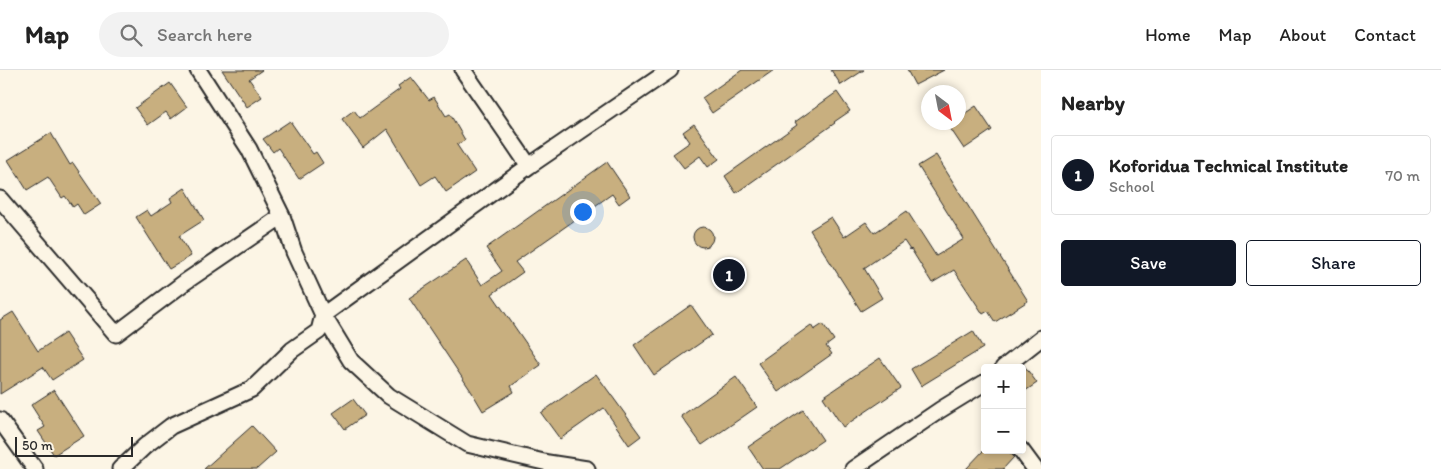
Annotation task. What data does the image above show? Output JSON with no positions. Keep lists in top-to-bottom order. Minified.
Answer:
{"scale_bar":"50 m","north":"bottom right","page":{"header":"Map","search":"Search here","nav":["Home","Map","About","Contact"],"heading":"Nearby","list":[{"mark":"1","name":"Koforidua Technical Institute","note":"School","value":"70 m"}],"buttons":["Save","Share"],"pins":"1","map_buttons":["+","−"],"scale":"50 m"}}
